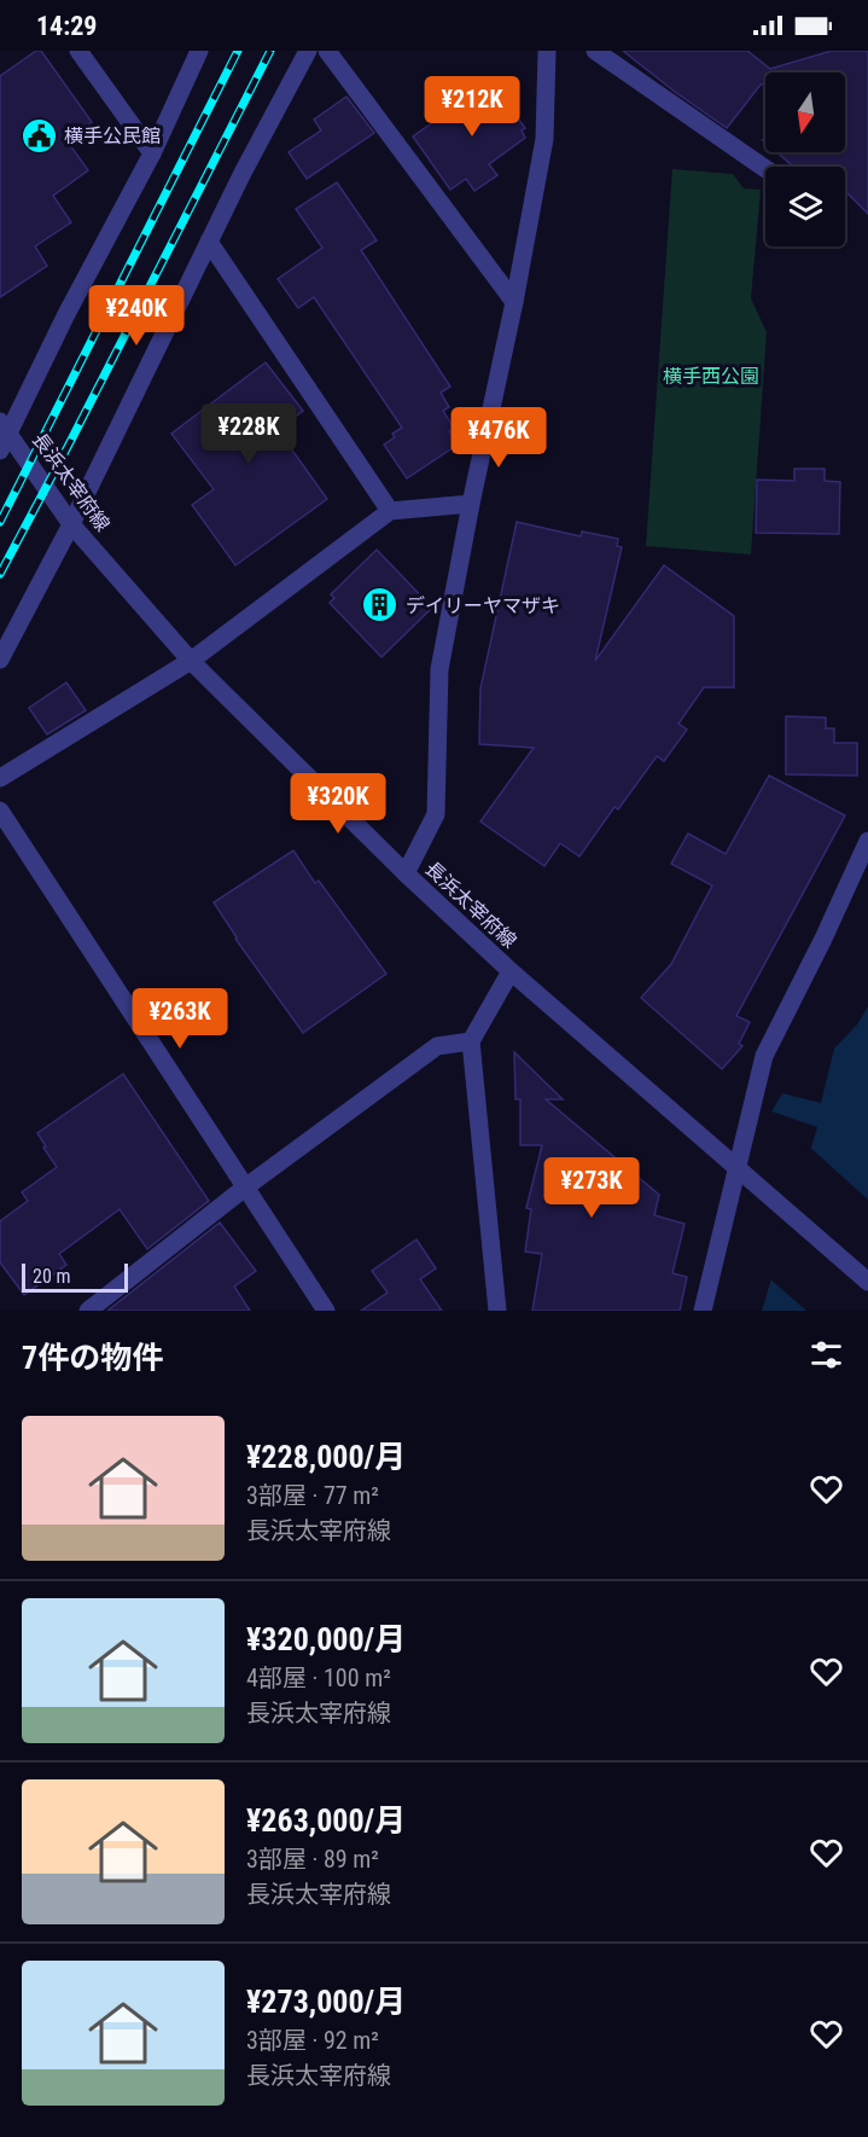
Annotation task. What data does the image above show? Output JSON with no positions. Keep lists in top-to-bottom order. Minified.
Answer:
{"streets":{"street":["長浜太宰府線"]},"parks":["横手西公園"],"places":{"public building":["横手公民館"],"building":["デイリーヤマザキ"]},"scale_bar":"20 m","north":"bottom","page":{"status":"14:29","price":["¥212K","¥240K","¥228K","¥476K","¥320K","¥263K","¥273K"],"scale":"20 m","heading":"7件の物件","list":[{"name":"¥228,000/月","note":"3部屋 · 77 m² · 長浜太宰府線"},{"name":"¥320,000/月","note":"4部屋 · 100 m² · 長浜太宰府線"},{"name":"¥263,000/月","note":"3部屋 · 89 m² · 長浜太宰府線"},{"name":"¥273,000/月","note":"3部屋 · 92 m² · 長浜太宰府線"}]}}
